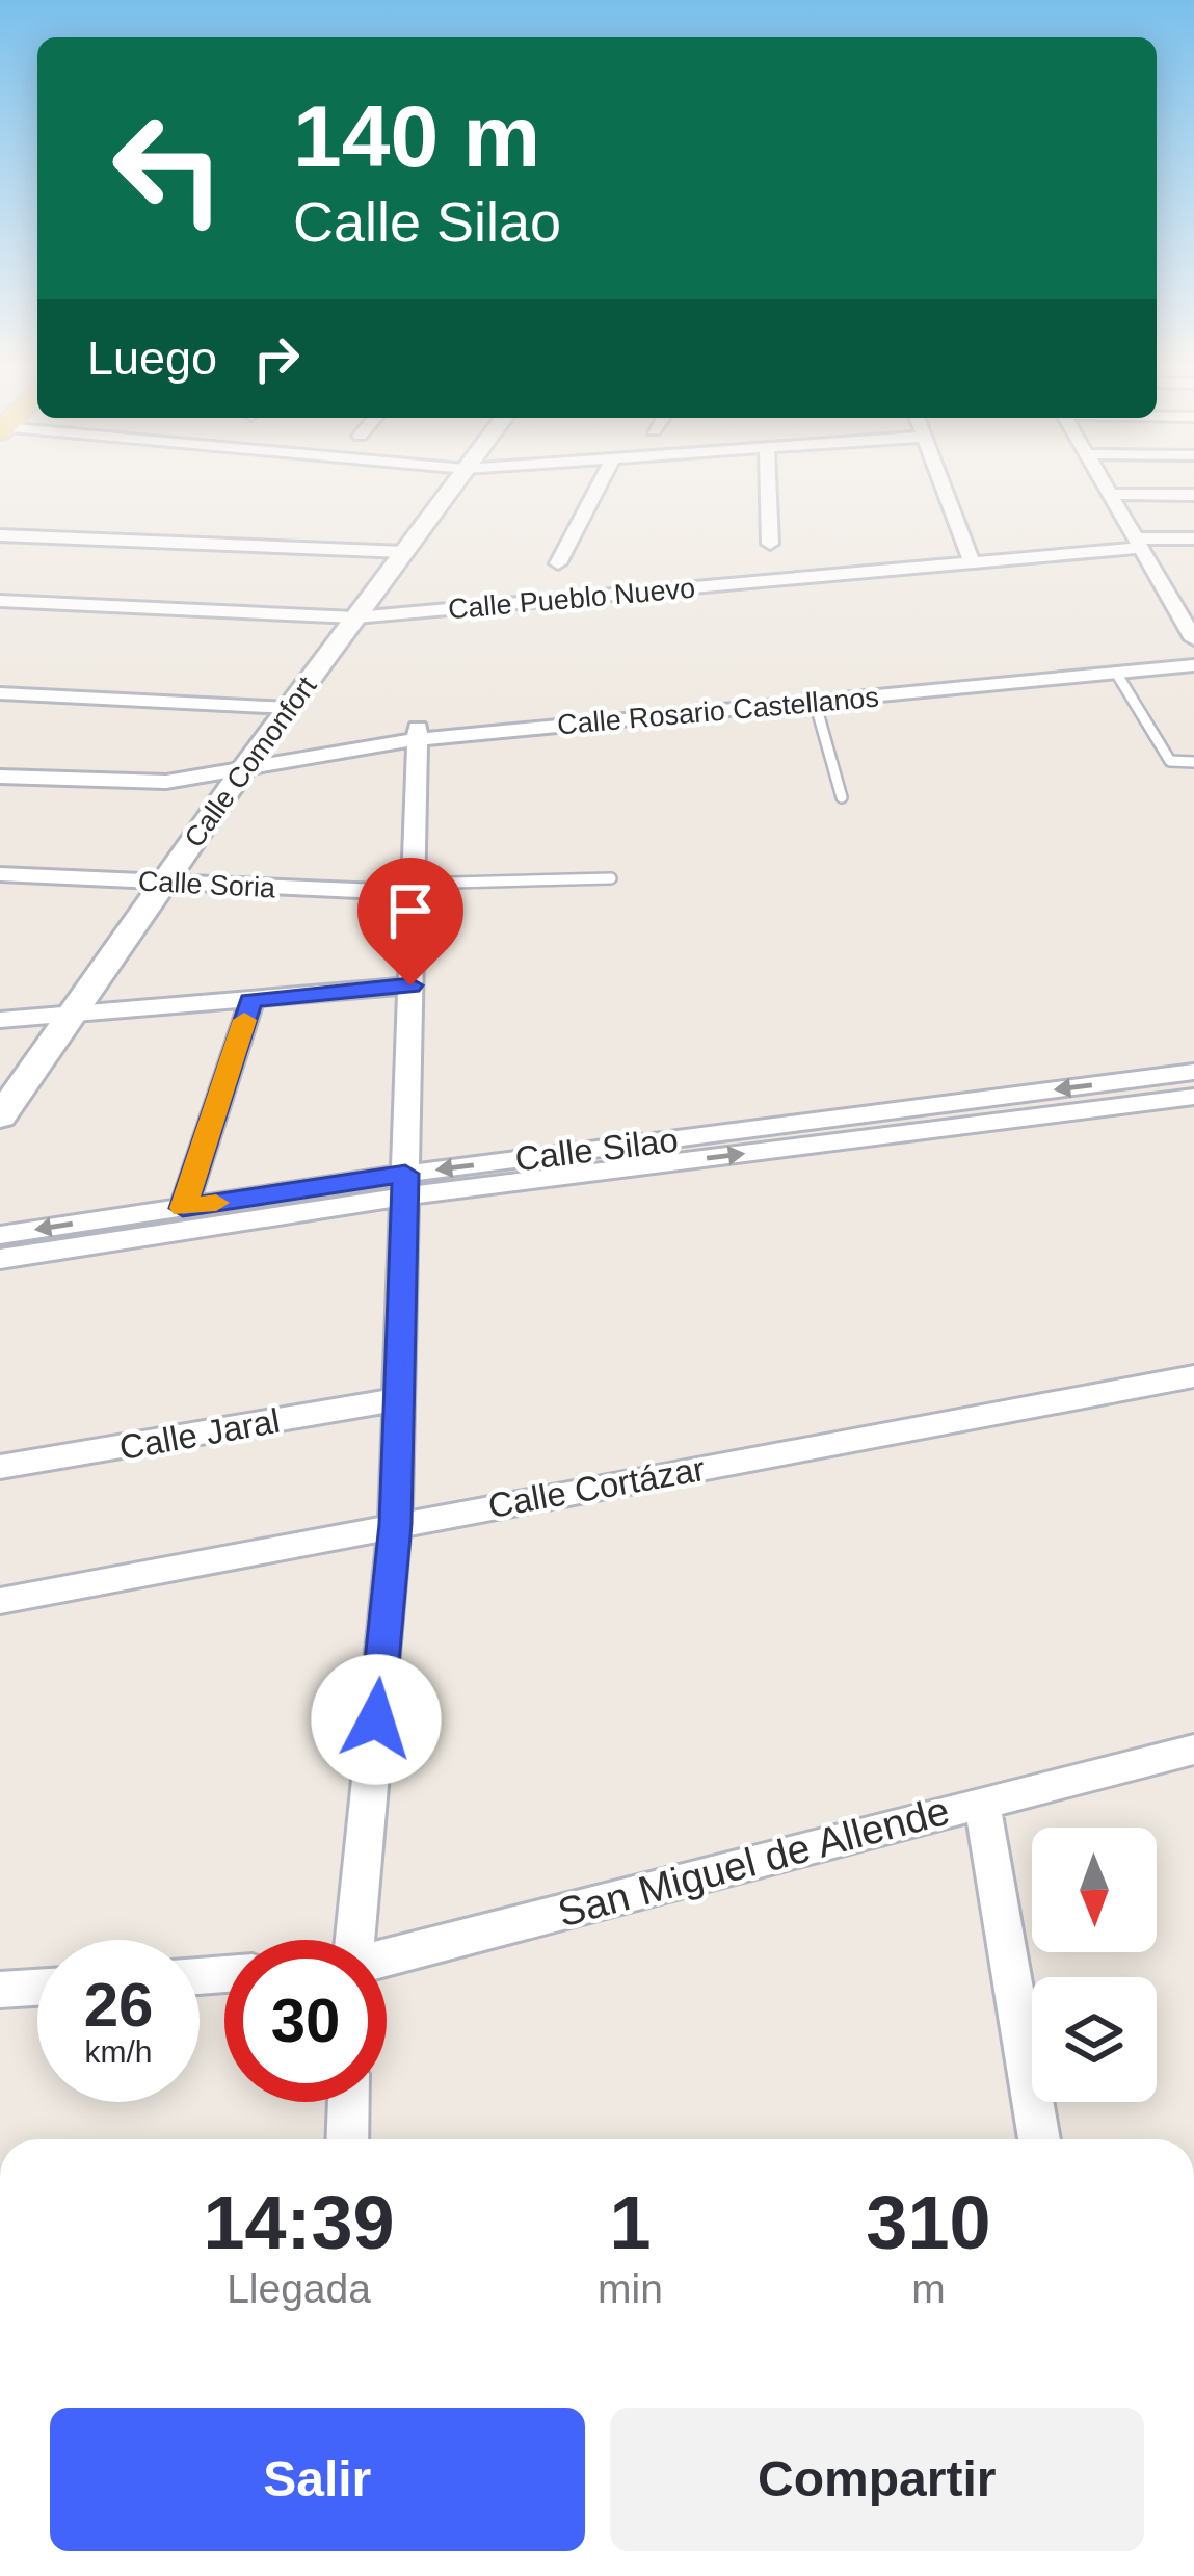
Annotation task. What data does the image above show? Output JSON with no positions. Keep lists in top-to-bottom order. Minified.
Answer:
{"streets":{"street":["Calle Pueblo Nuevo","Calle Rosario Castellanos","Calle Comonfort","Calle Soria","Calle Silao","Calle Jaral","Calle Cortázar","San Miguel de Allende"]},"crossings":[["Calle Pueblo Nuevo","Calle Comonfort"],["Calle Rosario Castellanos","Calle Comonfort"],["Calle Comonfort","Calle Soria"]],"north":"bottom","page":{"turn":["140 m","Calle Silao"],"then":"Luego","speed":"26 km/h","limit":"30","eta":["14:39","Llegada","1","min","310","m"],"buttons":["Salir","Compartir"]}}
